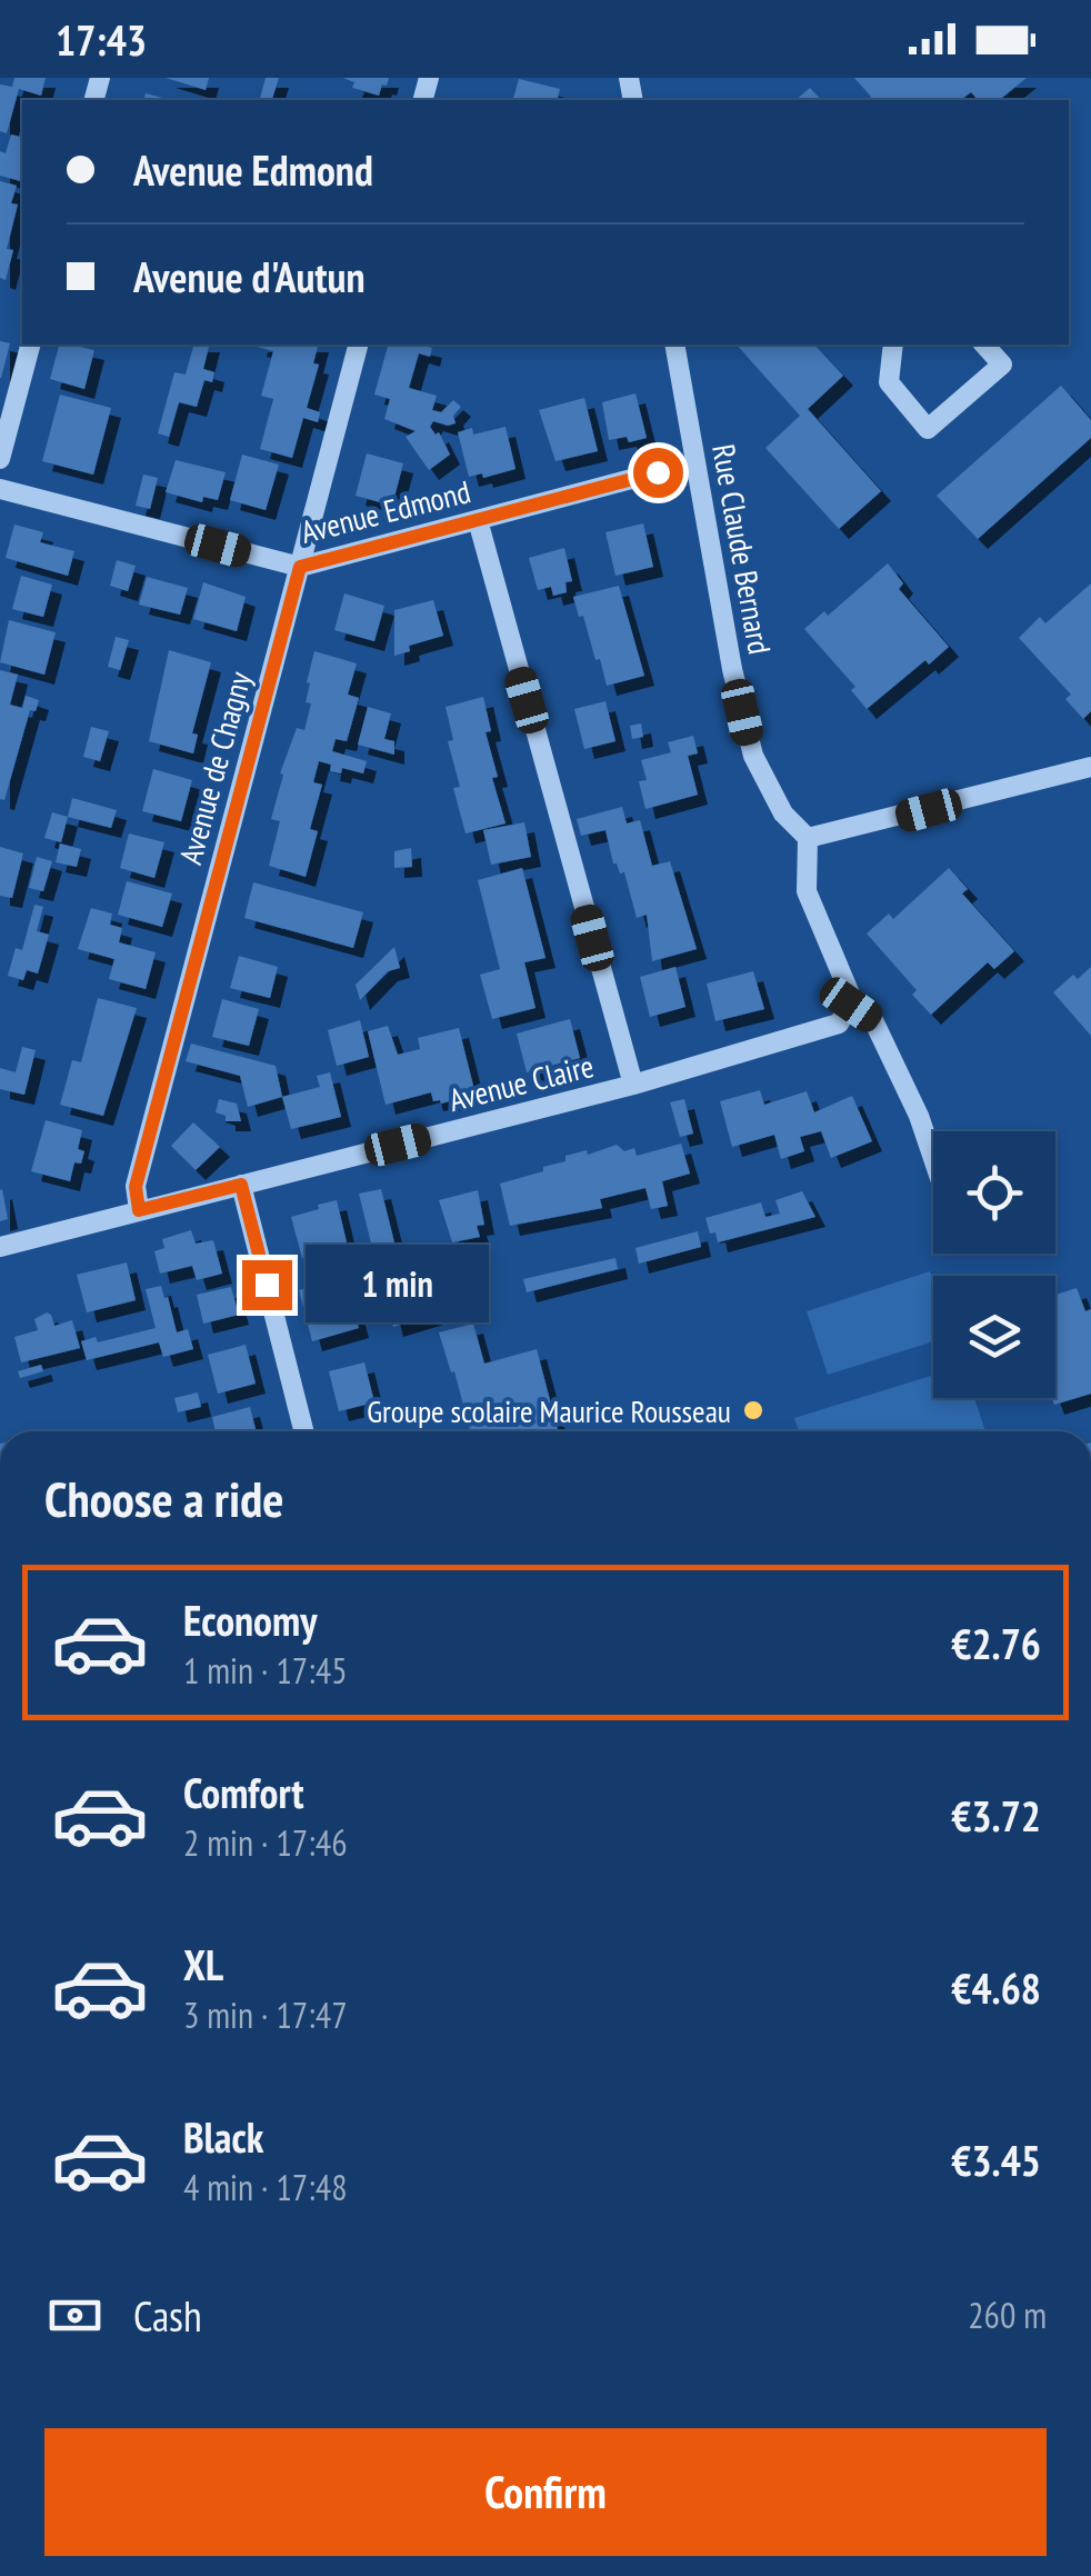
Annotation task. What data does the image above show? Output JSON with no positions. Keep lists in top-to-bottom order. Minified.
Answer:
{"streets":{"street":["Avenue Edmond","Rue Claude Bernard","Avenue de Chagny","Avenue Claire"]},"crossings":[["Avenue Edmond","Avenue de Chagny"],["Avenue de Chagny","Avenue Claire"]],"places":["Groupe scolaire Maurice Rousseau"],"page":{"status":"17:43","banner":["Avenue Edmond","Avenue d'Autun"],"bubble":"1 min","heading":"Choose a ride","list":[{"name":"Economy","note":"1 min · 17:45","value":"€2.76"},{"name":"Comfort","note":"2 min · 17:46","value":"€3.72"},{"name":"XL","note":"3 min · 17:47","value":"€4.68"},{"name":"Black","note":"4 min · 17:48","value":"€3.45"}],"pay":["Cash","260 m"],"buttons":"Confirm"}}
